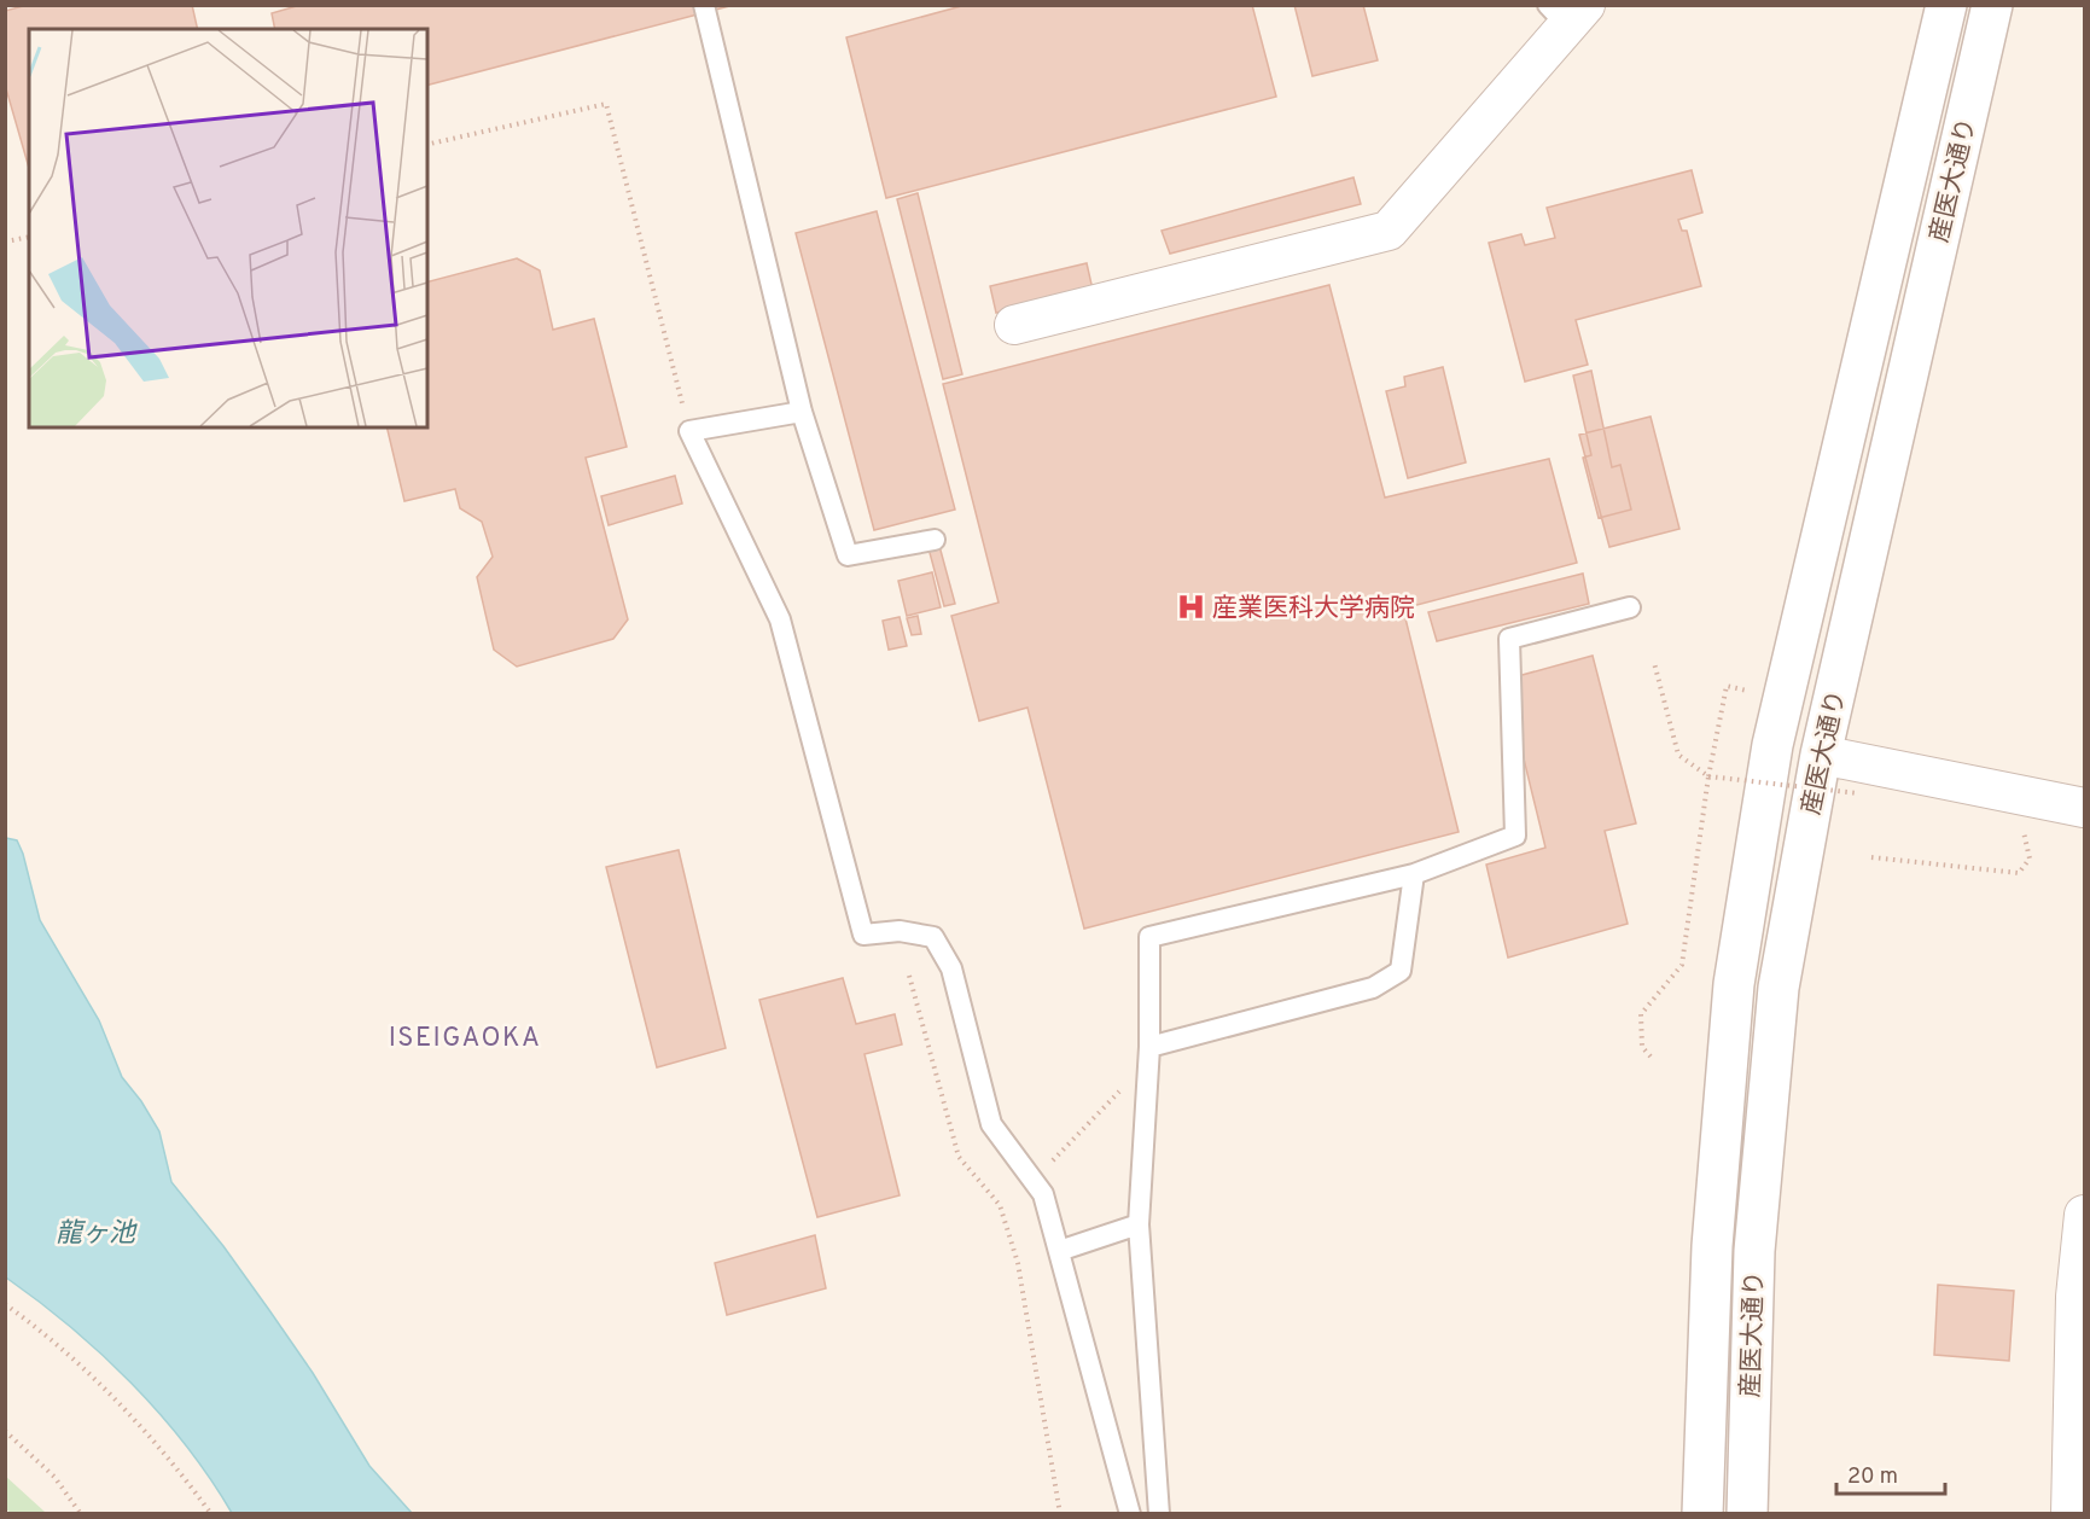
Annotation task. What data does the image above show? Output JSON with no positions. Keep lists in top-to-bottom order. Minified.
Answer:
{"streets":{"street":["産医大通り"]},"districts":["ISEIGAOKA"],"water":["龍ヶ池"],"places":{"hospital":["産業医科大学病院"]},"scale_bar":"20 m"}
